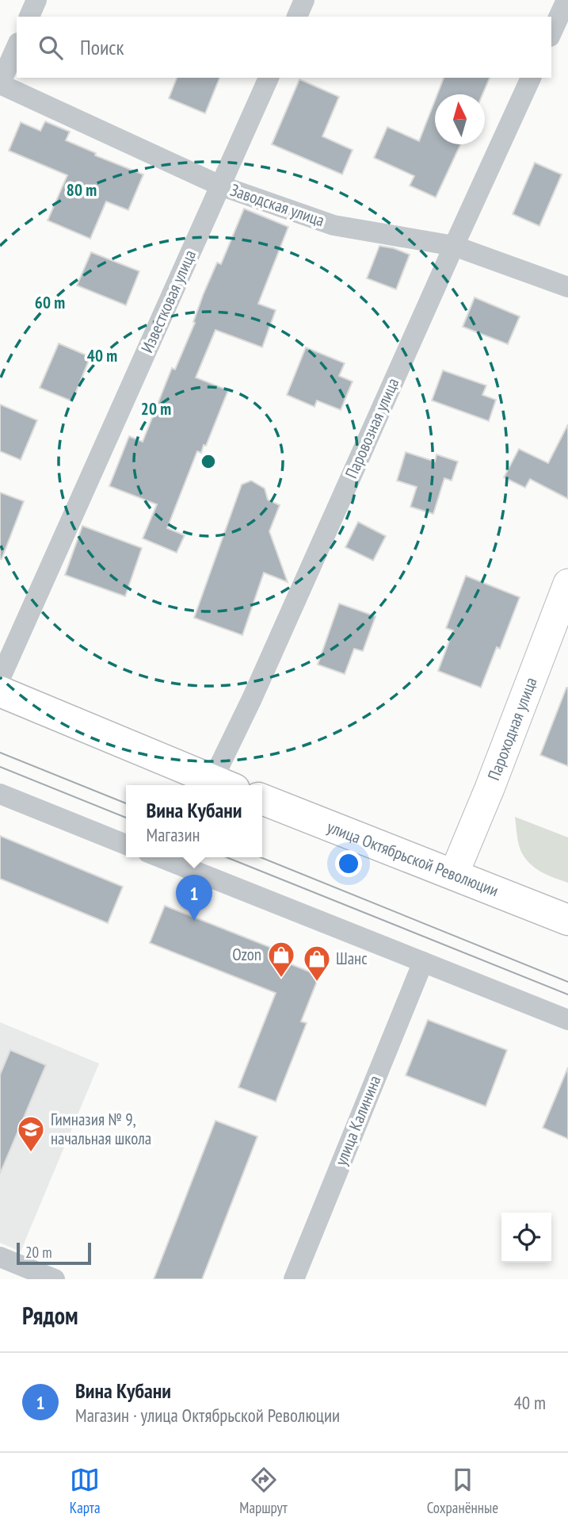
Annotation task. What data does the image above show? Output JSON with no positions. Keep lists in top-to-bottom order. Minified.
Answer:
{"streets":{"main road":["Пароходная улица","улица Октябрьской Революции"],"street":["Заводская улица","Известковая улица","Паровозная улица","улица Калинина"]},"crossings":[["Заводская улица","Известковая улица"],["Заводская улица","Паровозная улица"],["Пароходная улица","улица Октябрьской Революции"]],"places":{"shop":["Ozon","Шанс"],"school or university":["Гимназия № 9, начальная школа"]},"scale_bar":"20 m","north":"top","page":{"search":"Поиск","popup":["Вина Кубани","Магазин"],"pins":"1","scale":"20 m","heading":"Рядом","list":[{"mark":"1","name":"Вина Кубани","note":"Магазин · улица Октябрьской Революции","value":"40 m"}],"nav":["Карта","Маршрут","Сохранённые"]},"rings":["80 m","60 m","40 m","20 m"]}
